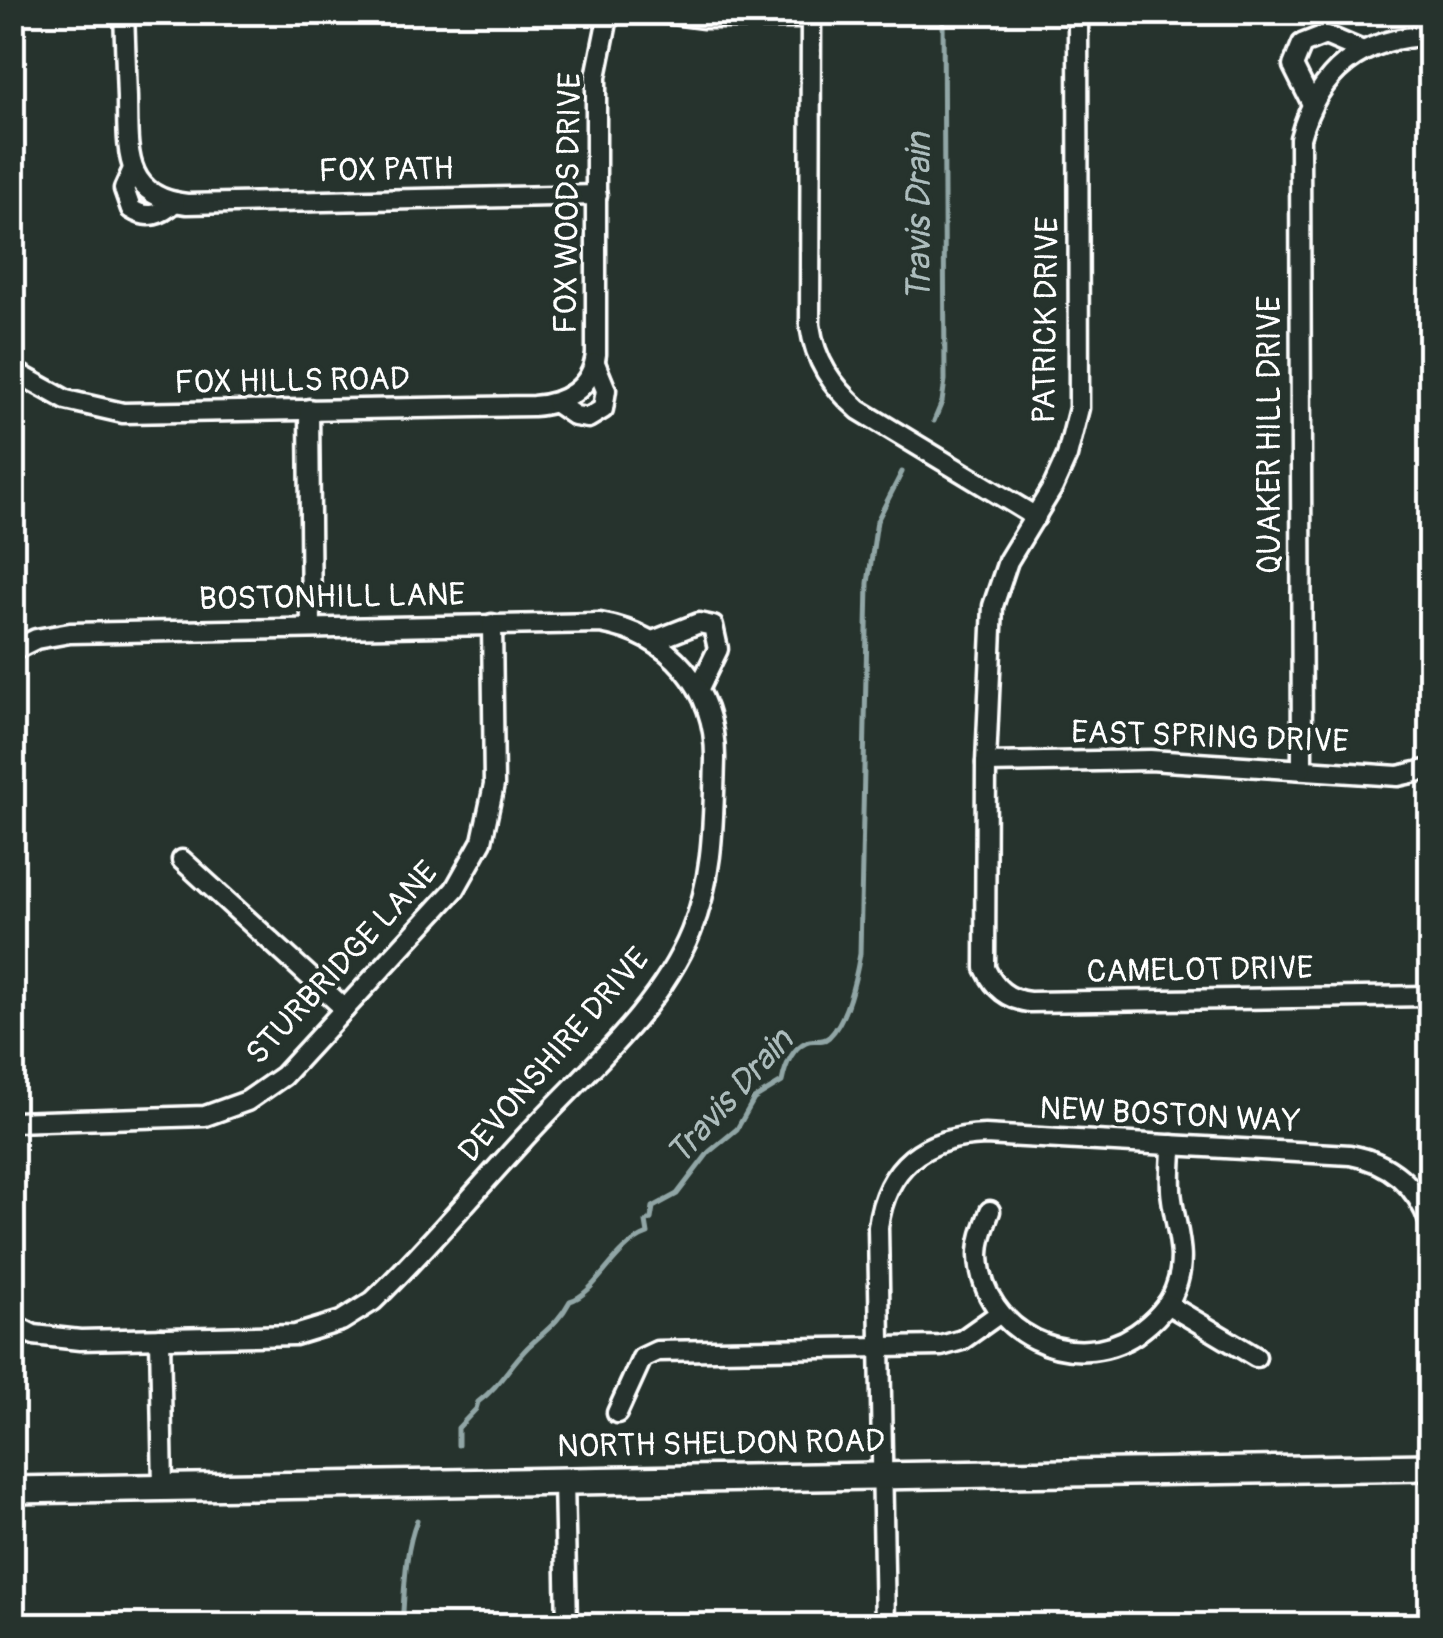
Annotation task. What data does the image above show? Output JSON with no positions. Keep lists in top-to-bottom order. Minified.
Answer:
{"streets":{"street":["FOX PATH","FOX WOODS DRIVE","PATRICK DRIVE","FOX HILLS ROAD","QUAKER HILL DRIVE","BOSTONHILL LANE","EAST SPRING DRIVE","STURBRIDGE LANE","CAMELOT DRIVE","DEVONSHIRE DRIVE","NEW BOSTON WAY","NORTH SHELDON ROAD"]},"crossings":[["FOX PATH","FOX WOODS DRIVE"],["FOX WOODS DRIVE","FOX HILLS ROAD"],["PATRICK DRIVE","EAST SPRING DRIVE"],["PATRICK DRIVE","CAMELOT DRIVE"],["QUAKER HILL DRIVE","EAST SPRING DRIVE"],["BOSTONHILL LANE","STURBRIDGE LANE"],["BOSTONHILL LANE","DEVONSHIRE DRIVE"]],"water":["Travis Drain"]}
